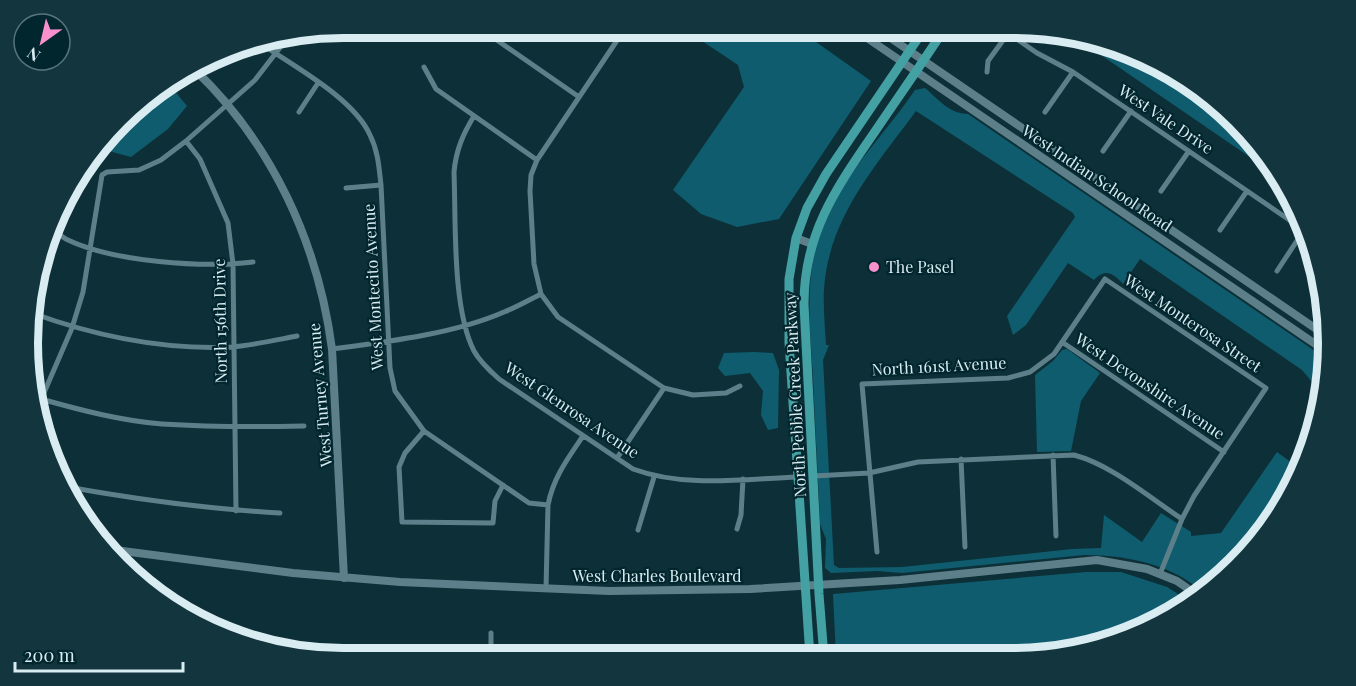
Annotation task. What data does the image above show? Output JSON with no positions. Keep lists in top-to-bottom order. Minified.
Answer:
{"streets":{"main road":["North Pebble Creek Parkway"],"street":["West Vale Drive","West Indian School Road","West Montecito Avenue","North 156th Drive","West Monterosa Street","North 161st Avenue","West Devonshire Avenue","West Turney Avenue","West Glenrosa Avenue","West Charles Boulevard"]},"crossings":[["West Indian School Road","North Pebble Creek Parkway"],["West Monterosa Street","North 161st Avenue"],["West Monterosa Street","West Devonshire Avenue"],["North 161st Avenue","West Devonshire Avenue"],["West Turney Avenue","West Charles Boulevard"],["North Pebble Creek Parkway","West Glenrosa Avenue"],["North Pebble Creek Parkway","West Charles Boulevard"]],"places":["The Pasel"],"scale_bar":"200 m","north":"bottom left"}
